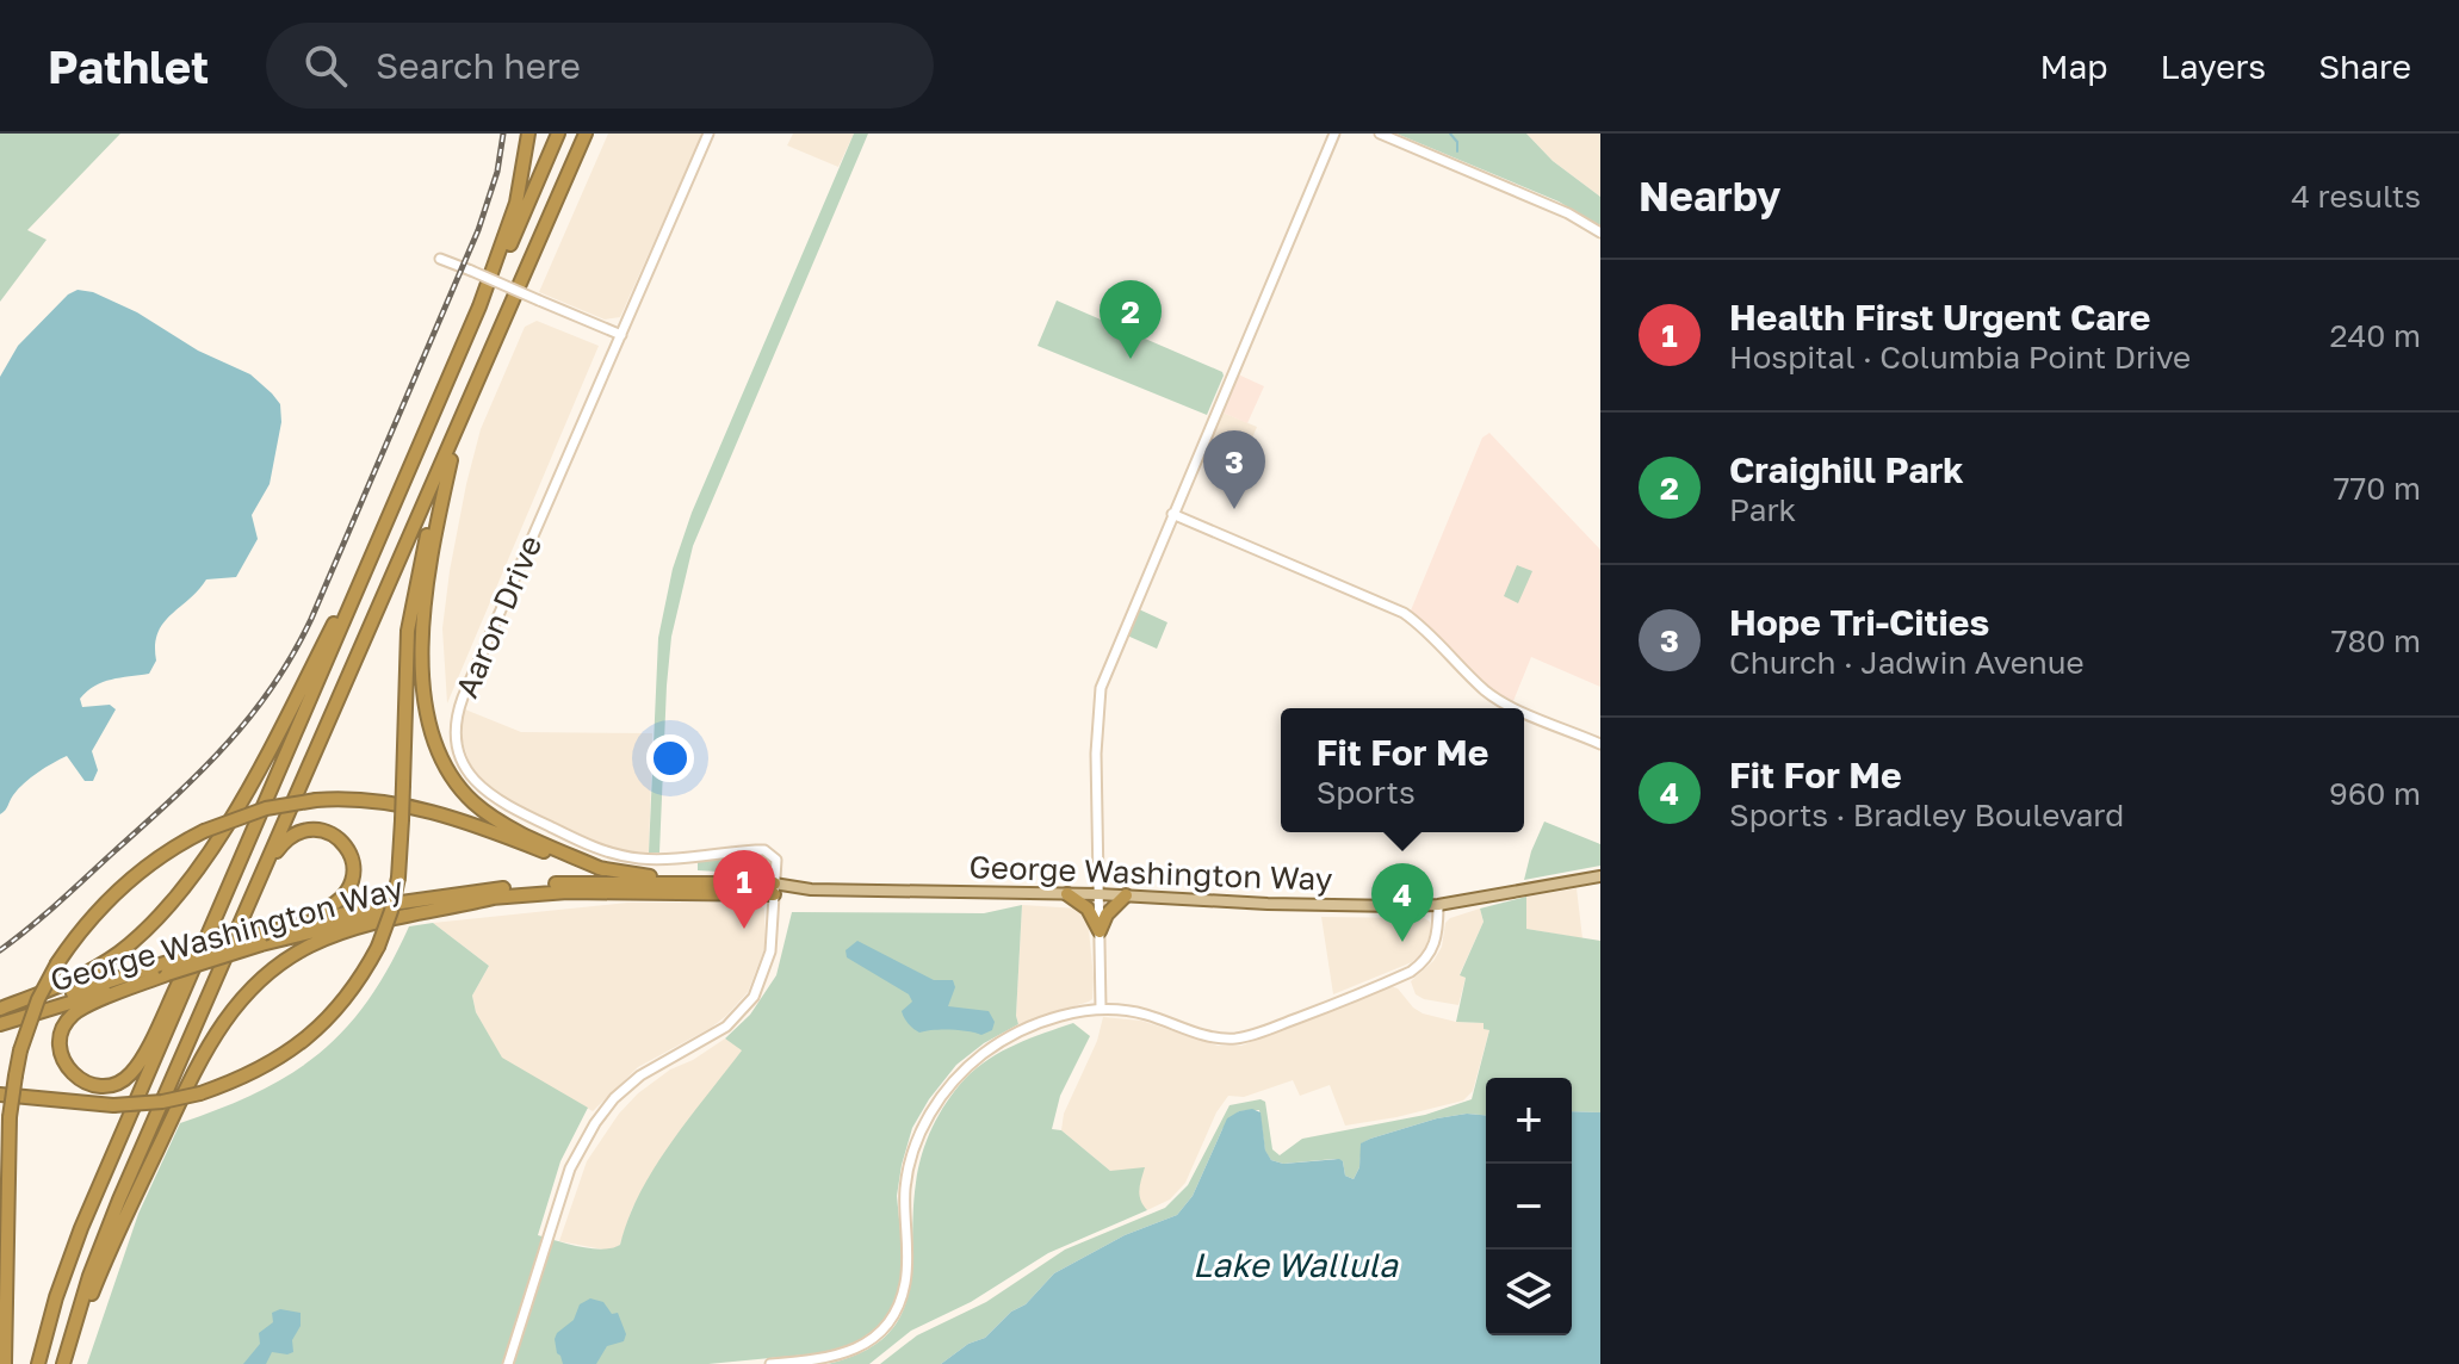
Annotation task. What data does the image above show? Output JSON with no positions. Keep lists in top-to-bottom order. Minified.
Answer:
{"streets":{"highway":["George Washington Way"],"street":["Aaron Drive"]},"crossings":[["Aaron Drive","George Washington Way"]],"water":["Lake Wallula"],"page":{"header":"Pathlet","search":"Search here","nav":["Map","Layers","Share"],"heading":["Nearby","4 results"],"list":[{"mark":"1","name":"Health First Urgent Care","note":"Hospital · Columbia Point Drive","value":"240 m"},{"mark":"2","name":"Craighill Park","note":"Park","value":"770 m"},{"mark":"3","name":"Hope Tri-Cities","note":"Church · Jadwin Avenue","value":"780 m"},{"mark":"4","name":"Fit For Me","note":"Sports · Bradley Boulevard","value":"960 m"}],"pins":["2","3","1","4"],"popup":["Fit For Me","Sports"],"map_buttons":["+","−"]}}
